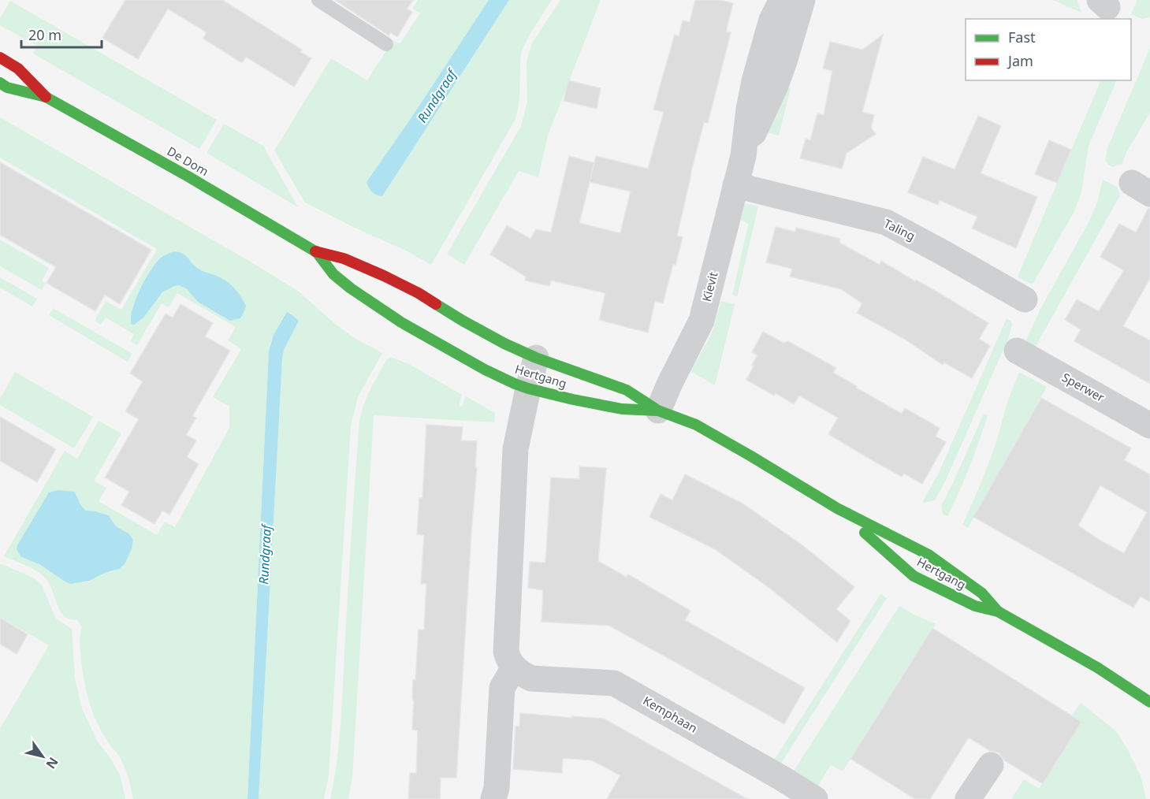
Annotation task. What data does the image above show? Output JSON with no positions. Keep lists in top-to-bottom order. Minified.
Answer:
{"streets":{"street":["De Dom","Taling","Kievit","Hertgang","Sperwer","Kemphaan"]},"crossings":[["De Dom","Hertgang"],["Taling","Kievit"],["Kievit","Hertgang"]],"water":["Rundgraaf"],"legend":["Fast","Jam"],"scale_bar":"20 m","north":"bottom right"}
